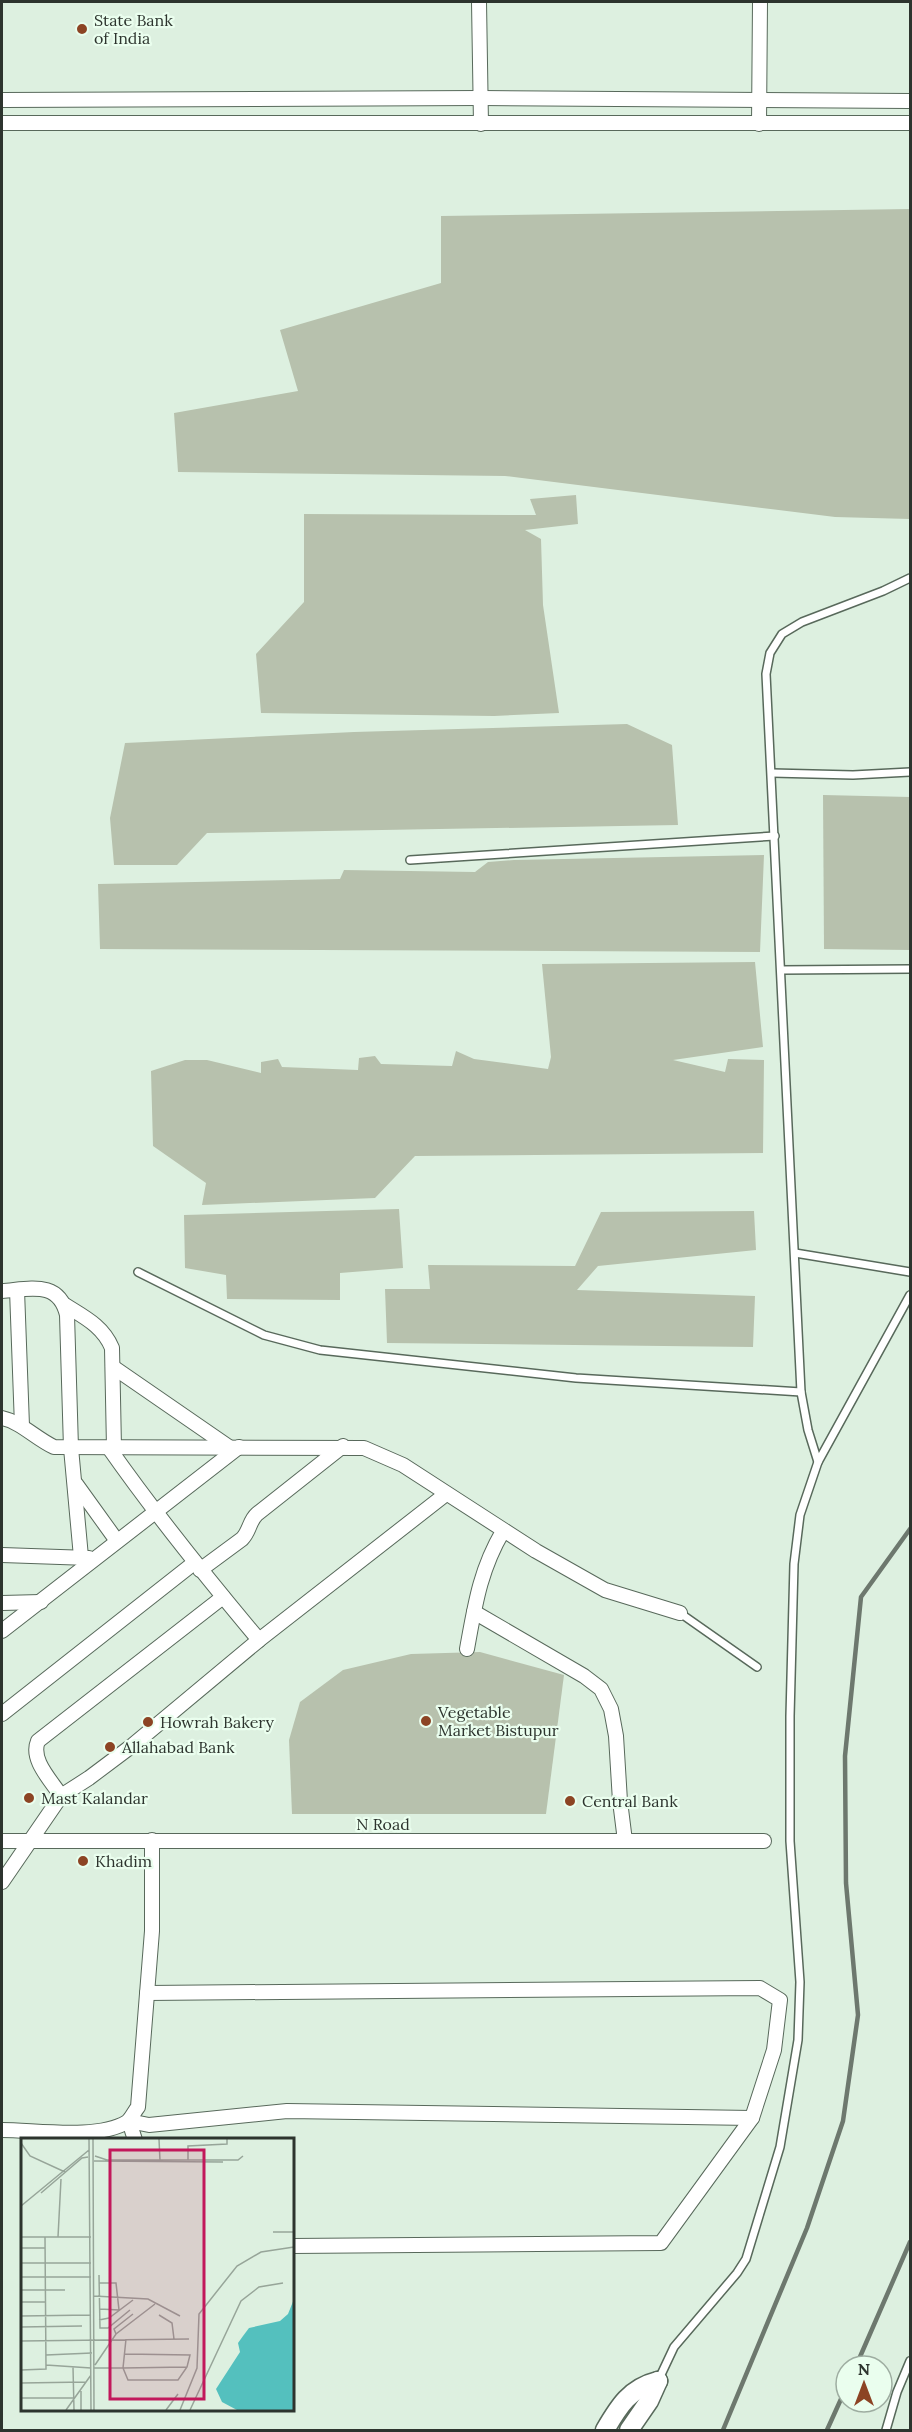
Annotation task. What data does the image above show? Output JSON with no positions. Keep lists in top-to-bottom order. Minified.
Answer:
{"streets":{"street":["N Road"]},"places":["State Bank of India","Vegetable Market Bistupur","Howrah Bakery","Allahabad Bank","Mast Kalandar","Central Bank","Khadim"],"north":"top"}
